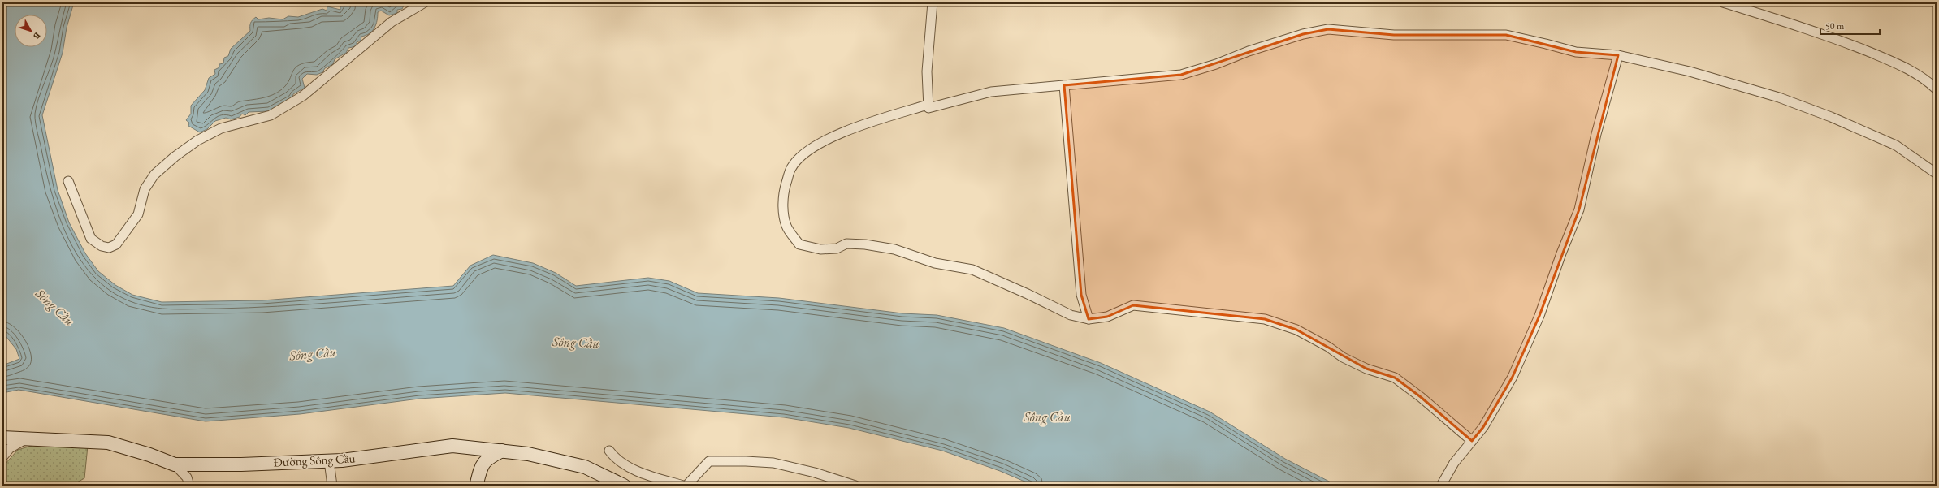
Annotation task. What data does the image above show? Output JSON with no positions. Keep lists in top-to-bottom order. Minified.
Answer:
{"streets":{"main road":["Đường Sông Cầu"]},"water":["Sông Cầu"],"scale_bar":"50 m","north":"bottom right"}
